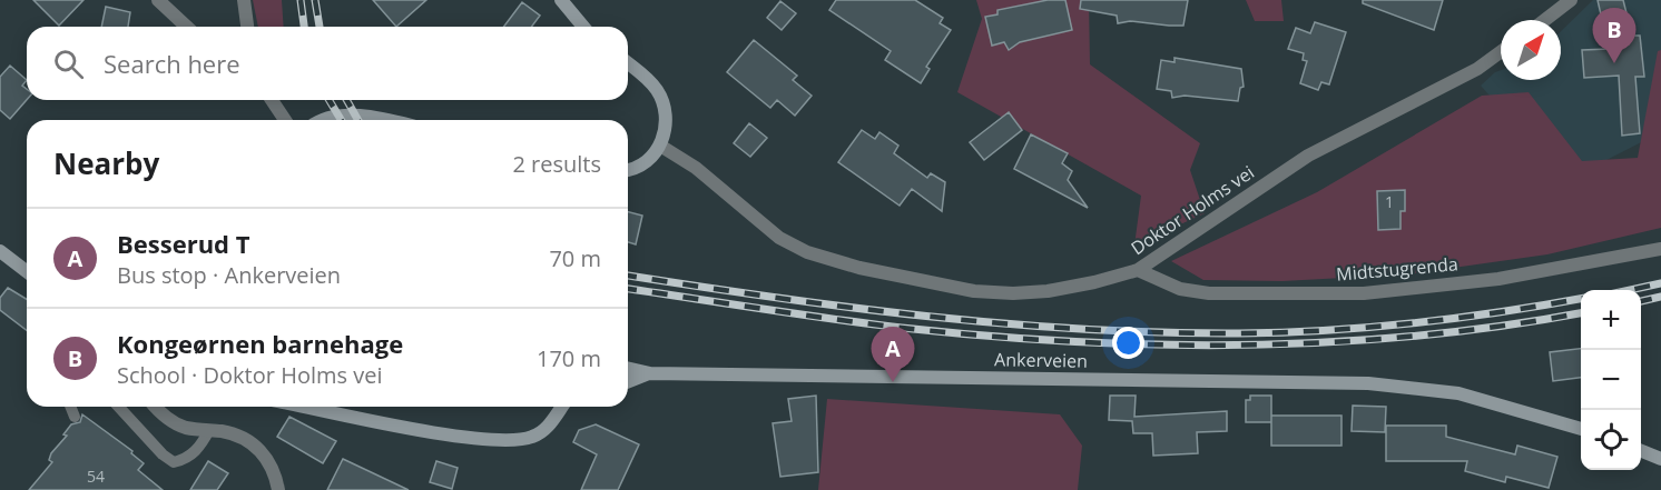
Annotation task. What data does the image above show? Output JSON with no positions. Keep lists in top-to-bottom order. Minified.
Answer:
{"streets":{"main road":["Ankerveien"],"street":["Doktor Holms vei","Midtstugrenda"]},"crossings":[["Doktor Holms vei","Midtstugrenda"]],"house_numbers":["1","54"],"north":"top right","page":{"pins":["B","A"],"search":"Search here","heading":["Nearby","2 results"],"list":[{"mark":"A","name":"Besserud T","note":"Bus stop · Ankerveien","value":"70 m"},{"mark":"B","name":"Kongeørnen barnehage","note":"School · Doktor Holms vei","value":"170 m"}],"map_buttons":["+","−"]}}
